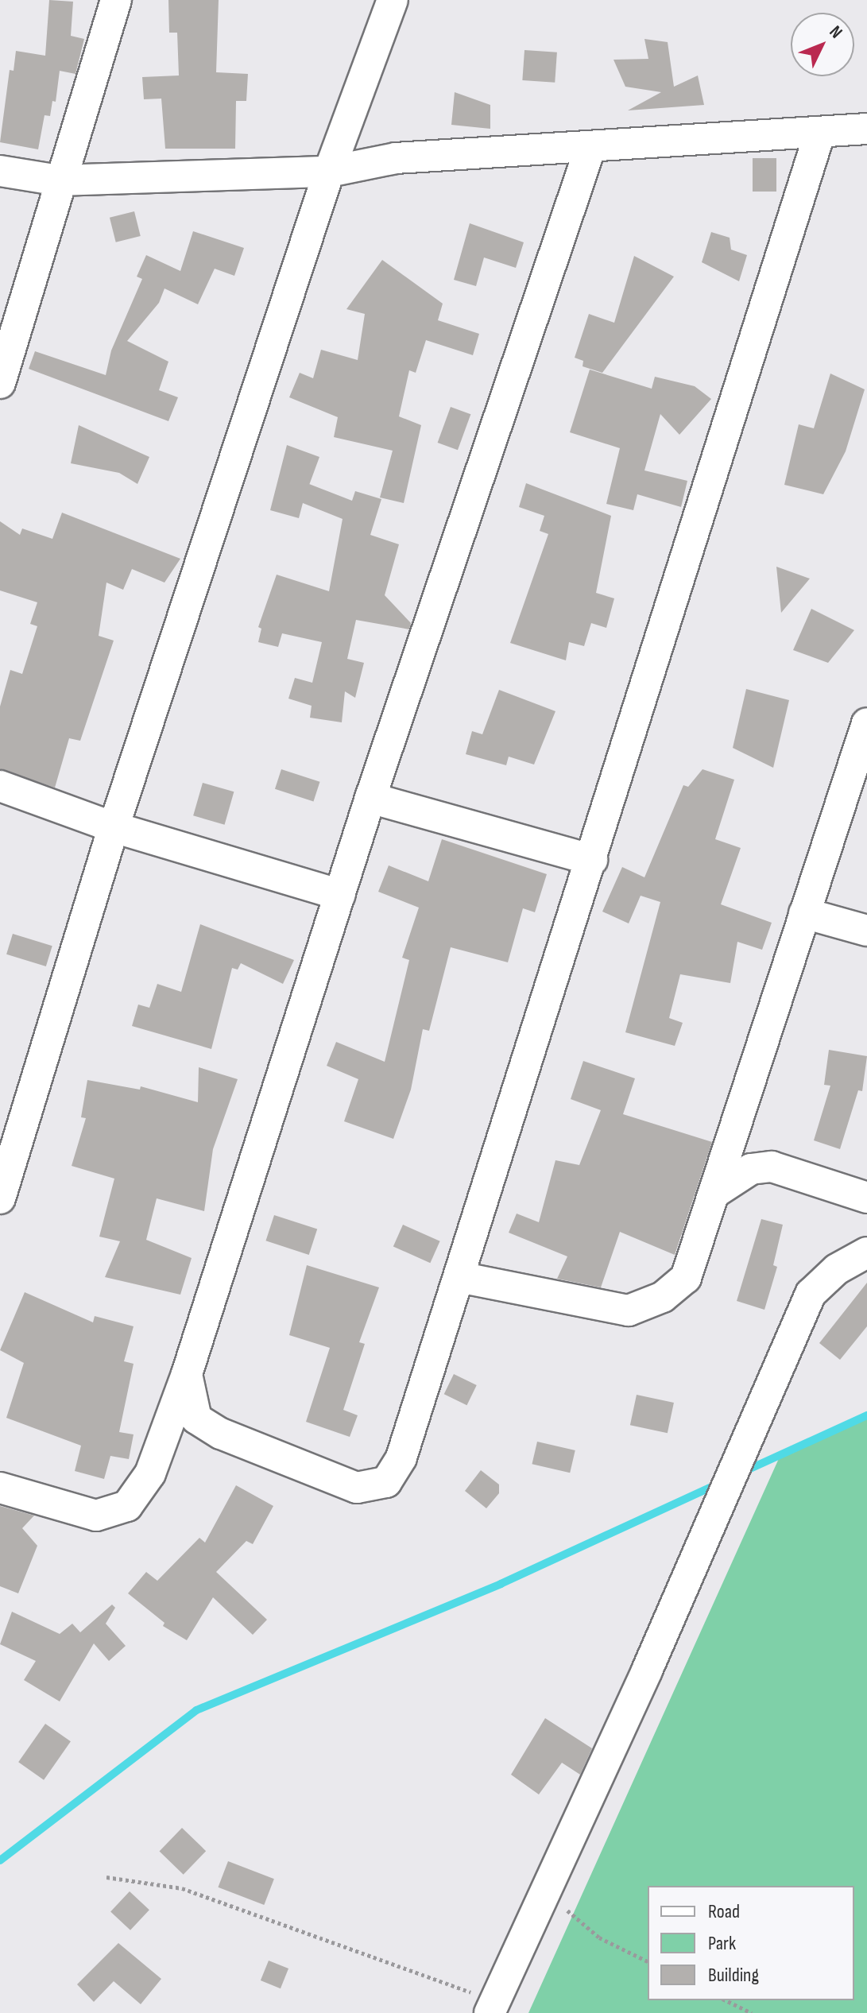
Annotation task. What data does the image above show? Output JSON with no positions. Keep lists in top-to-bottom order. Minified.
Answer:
{"legend":["Road","Park","Building"],"north":"top right"}
